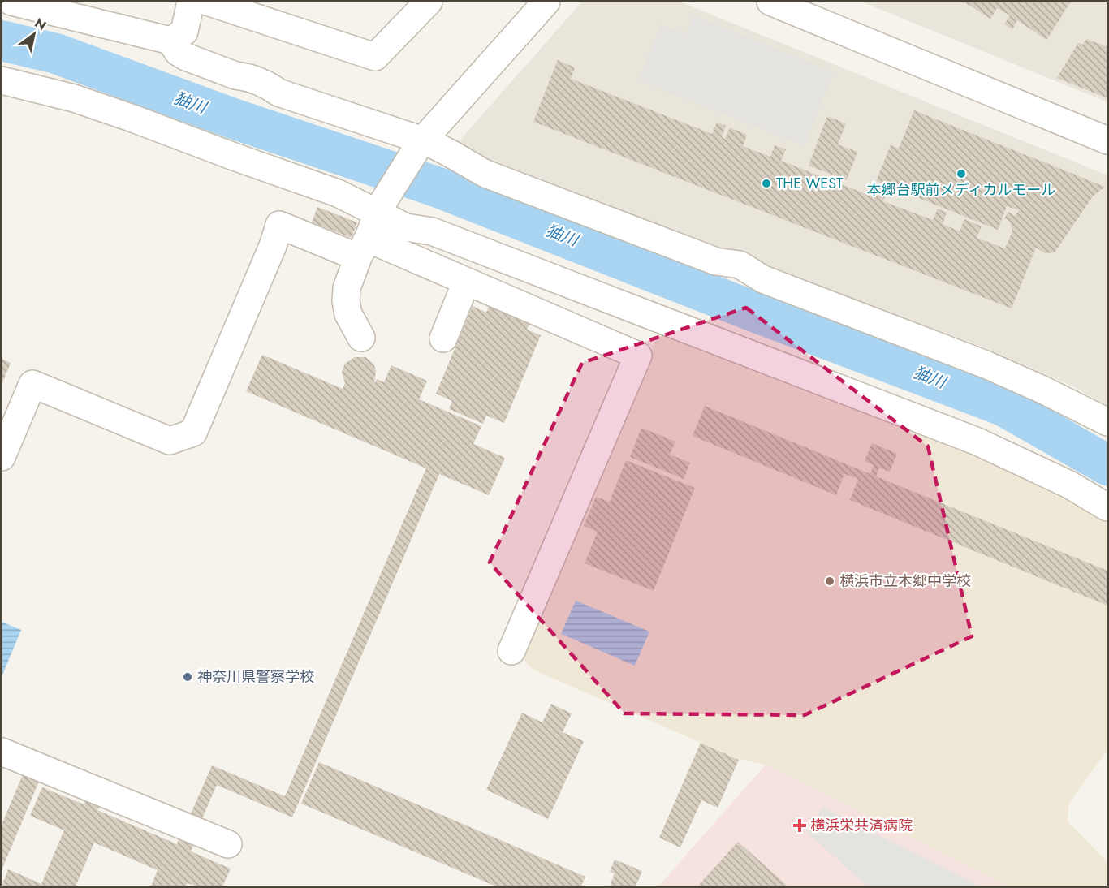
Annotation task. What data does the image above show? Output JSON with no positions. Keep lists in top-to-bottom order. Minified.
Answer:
{"water":["㹨川"],"places":{"other":["本郷台駅前メディカルモール","THE WEST","横浜市立本郷中学校","神奈川県警察学校"],"health":["横浜栄共済病院"]},"north":"top right"}
